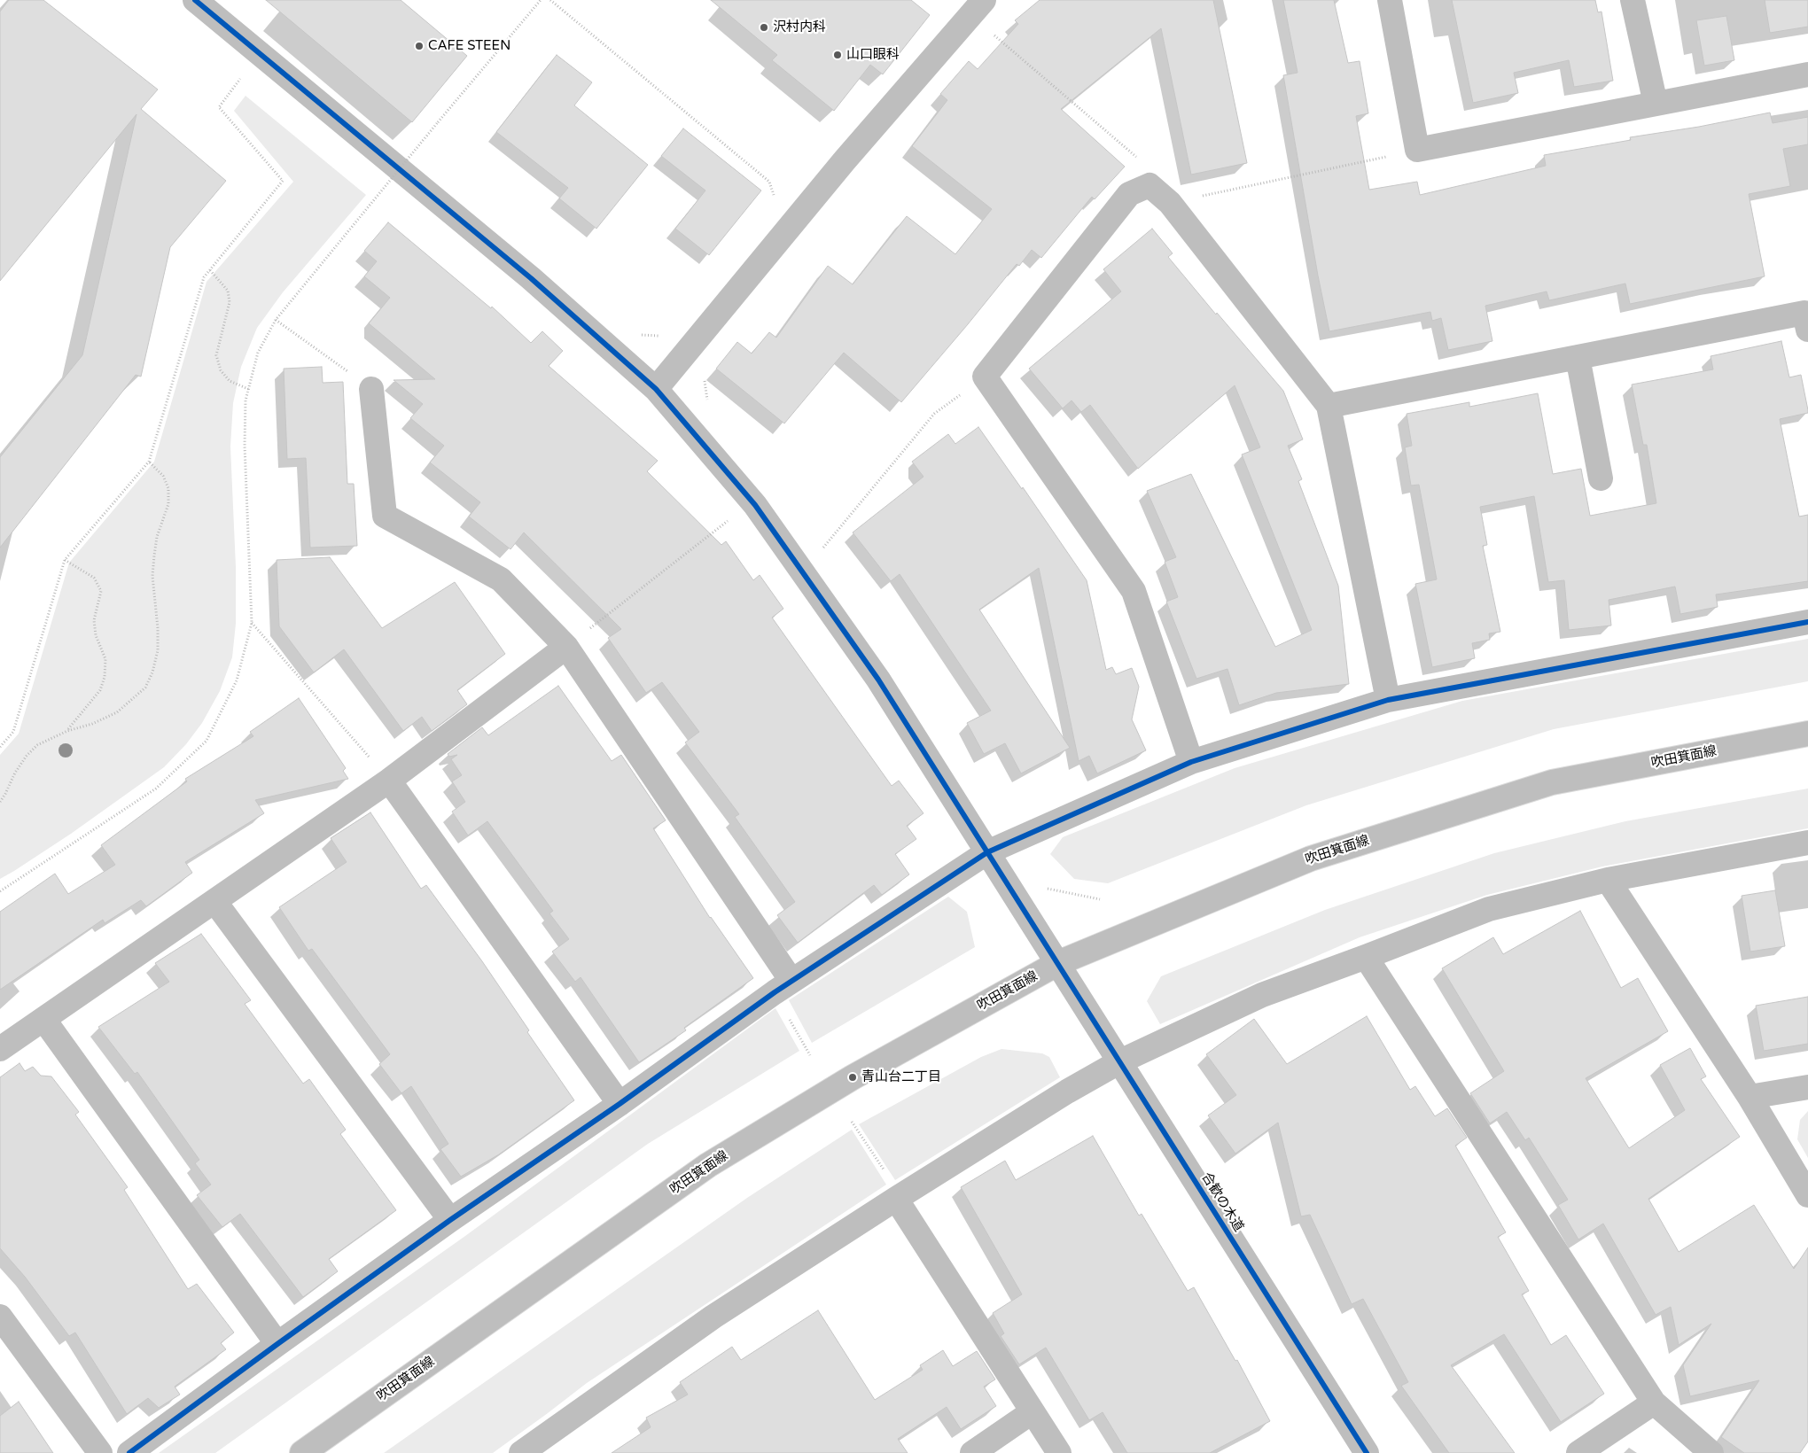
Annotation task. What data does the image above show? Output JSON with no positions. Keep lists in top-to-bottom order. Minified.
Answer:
{"streets":{"street":["吹田箕面線","合歓の木道"]},"crossings":[["吹田箕面線","合歓の木道"]],"places":["沢村内科","CAFE STEEN","山口眼科","青山台二丁目"]}
